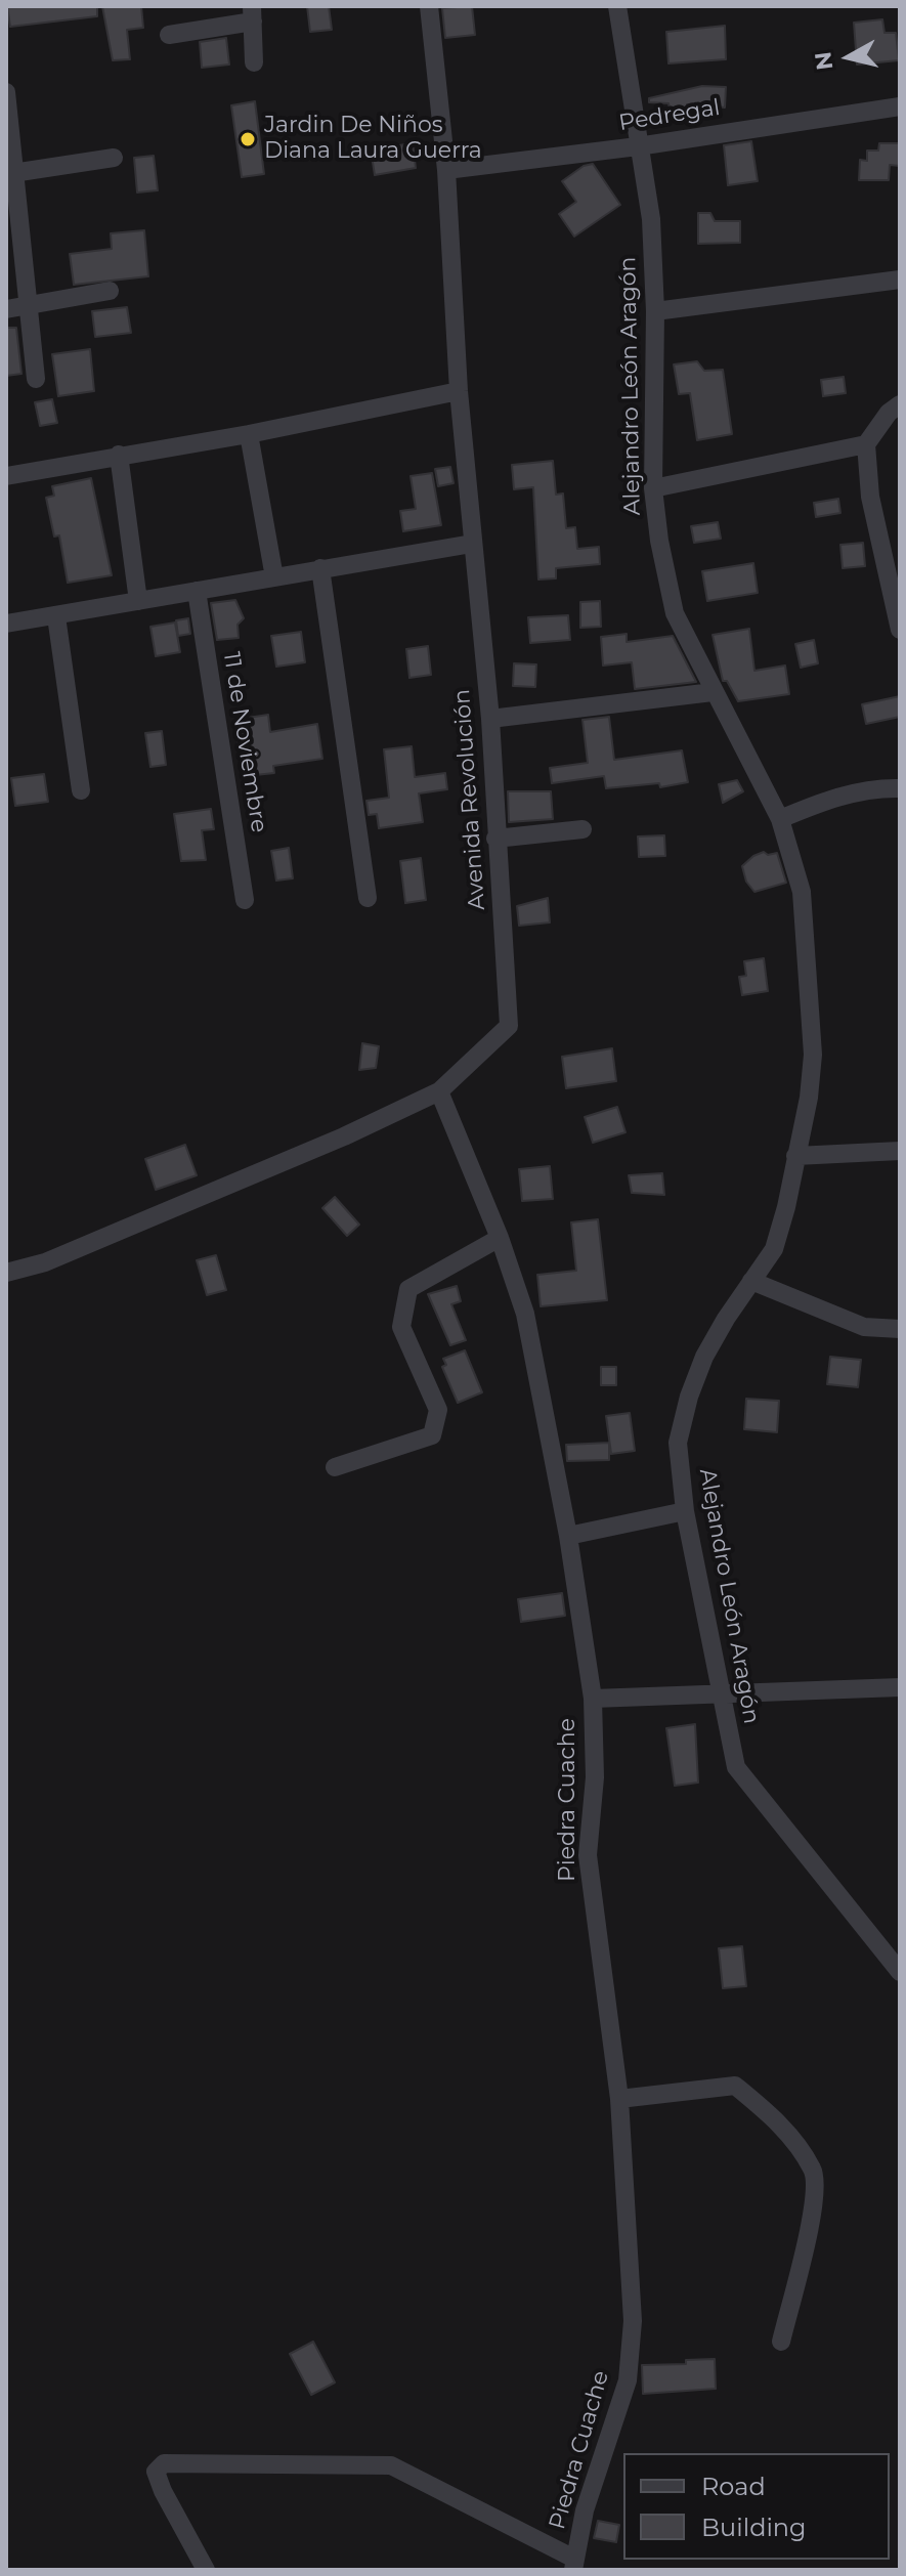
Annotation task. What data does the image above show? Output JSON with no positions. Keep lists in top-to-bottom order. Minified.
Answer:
{"streets":{"street":["Pedregal","Alejandro León Aragón","11 de Noviembre","Avenida Revolución","Piedra Cuache"]},"crossings":[["Pedregal","Alejandro León Aragón"],["Pedregal","Avenida Revolución"],["Avenida Revolución","Piedra Cuache"]],"places":["Jardin De Niños Diana Laura Guerra"],"legend":["Road","Building"],"north":"left"}
